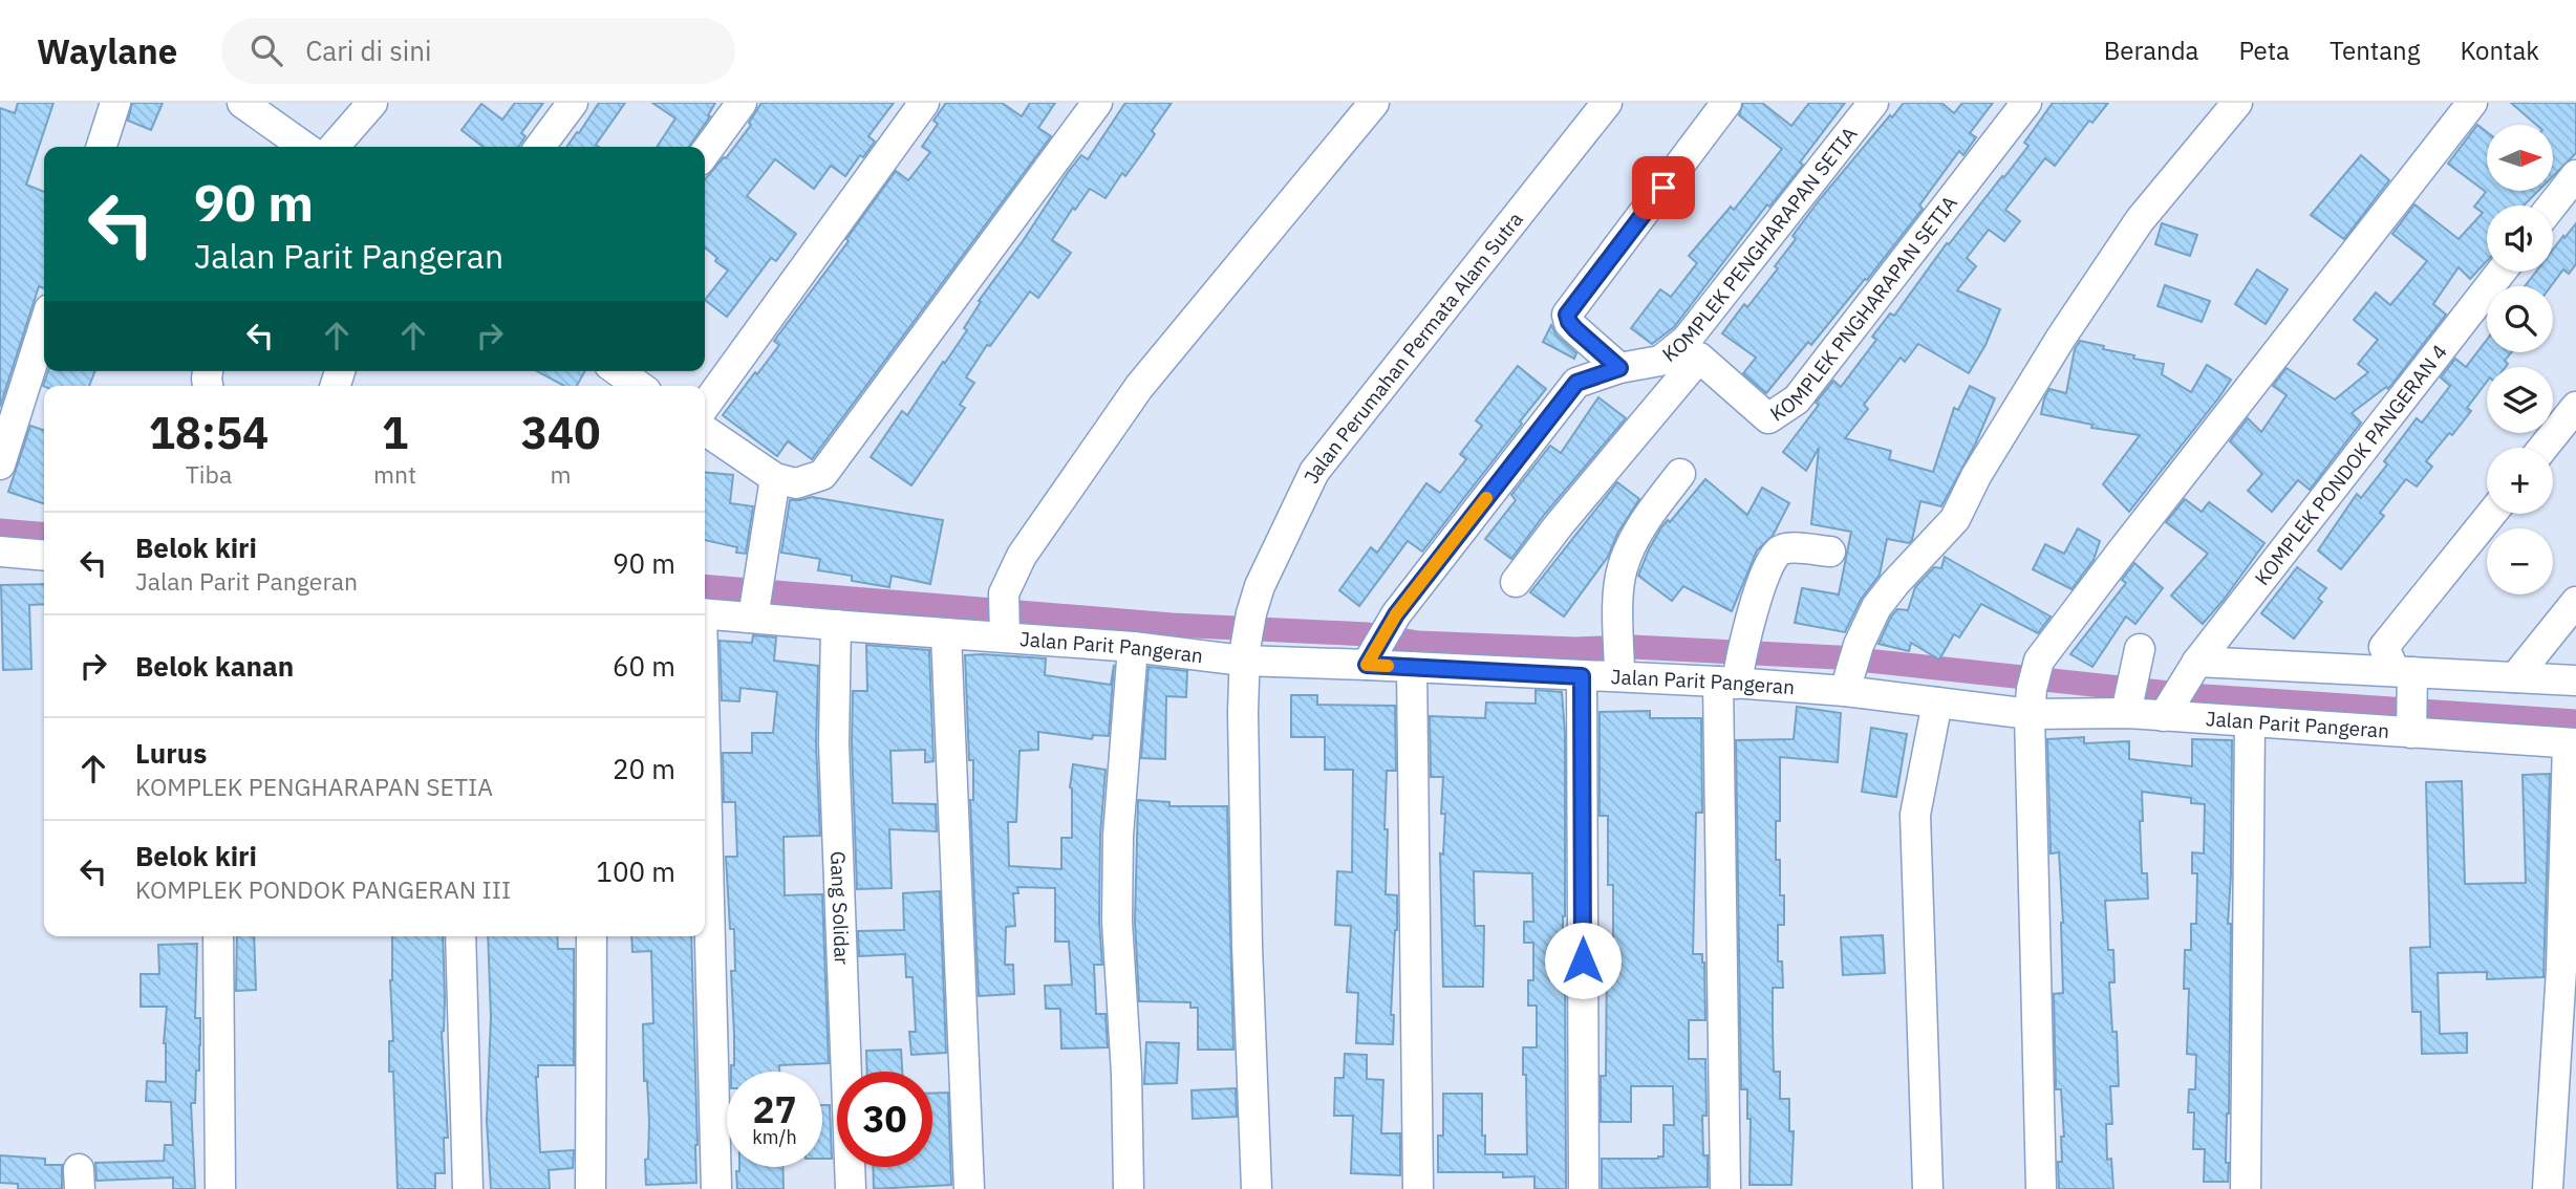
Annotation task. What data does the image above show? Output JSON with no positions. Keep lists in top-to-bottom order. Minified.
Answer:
{"streets":{"street":["KOMPLEK PENGHARAPAN SETIA","KOMPLEK PNGHARAPAN SETIA","Jalan Perumahan Permata Alam Sutra","KOMPLEK PONDOK PANGERAN 4","Jalan Parit Pangeran","Gang Solidar"]},"crossings":[["KOMPLEK PENGHARAPAN SETIA","Jalan Parit Pangeran"],["Jalan Perumahan Permata Alam Sutra","Jalan Parit Pangeran"],["KOMPLEK PONDOK PANGERAN 4","Jalan Parit Pangeran"],["Jalan Parit Pangeran","Gang Solidar"]],"north":"right","page":{"header":"Waylane","search":"Cari di sini","nav":["Beranda","Peta","Tentang","Kontak"],"map_buttons":["+","−"],"turn":["90 m","Jalan Parit Pangeran"],"eta":["18:54","Tiba","1","mnt","340","m"],"list":[{"name":"Belok kiri","note":"Jalan Parit Pangeran","value":"90 m"},{"name":"Belok kanan","value":"60 m"},{"name":"Lurus","note":"KOMPLEK PENGHARAPAN SETIA","value":"20 m"},{"name":"Belok kiri","note":"KOMPLEK PONDOK PANGERAN III","value":"100 m"}],"speed":"27 km/h","limit":"30"}}
